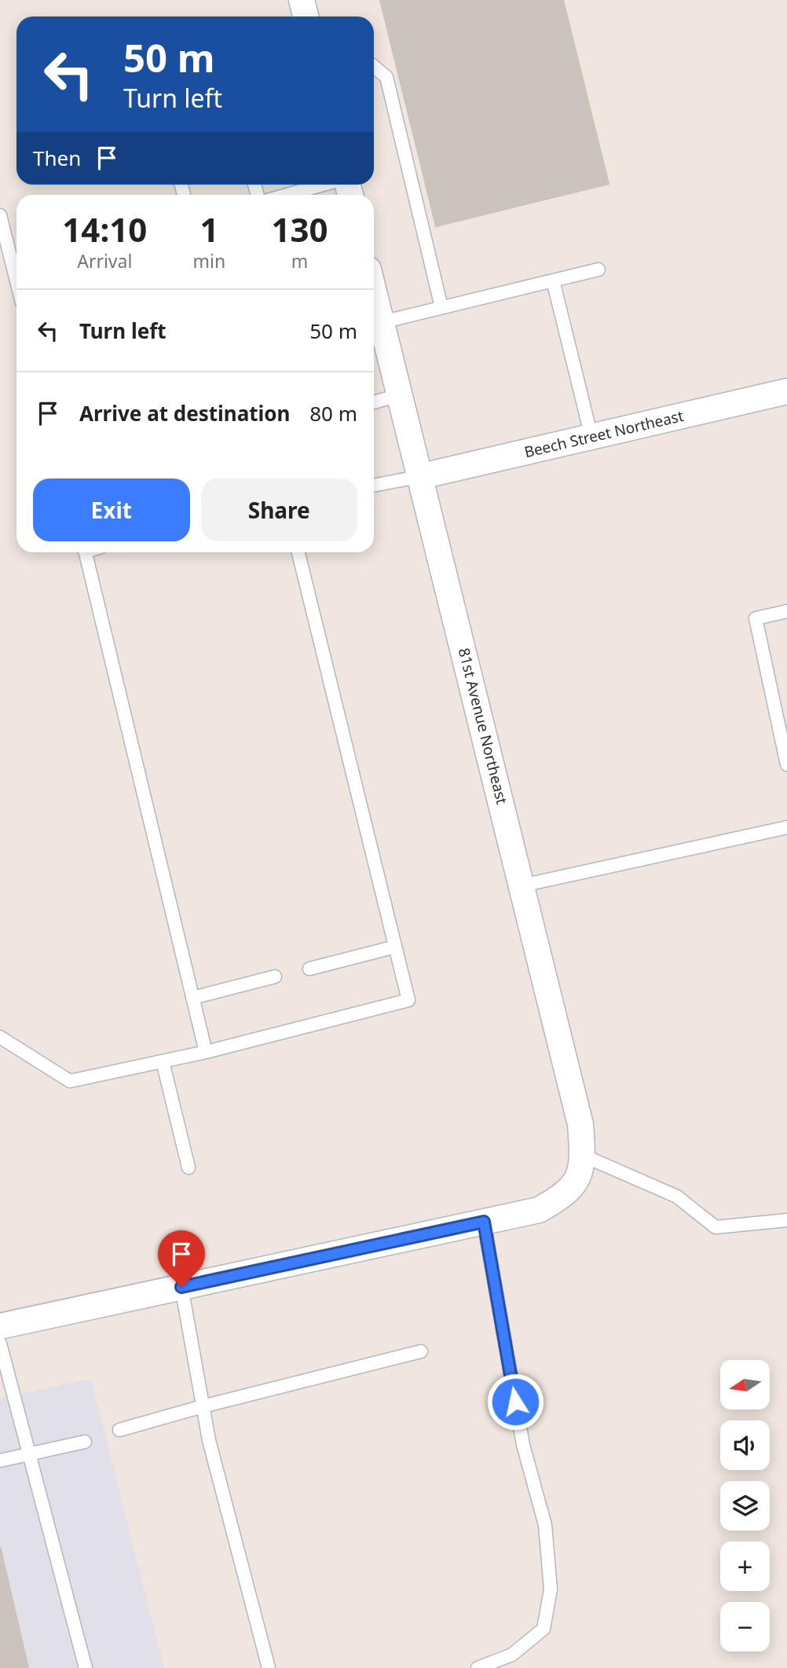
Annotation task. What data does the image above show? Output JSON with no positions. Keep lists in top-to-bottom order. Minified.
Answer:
{"streets":{"street":["Beech Street Northeast","81st Avenue Northeast"]},"crossings":[["Beech Street Northeast","81st Avenue Northeast"]],"north":"left","page":{"turn":["50 m","Turn left"],"then":"Then","eta":["14:10","Arrival","1","min","130","m"],"list":[{"name":"Turn left","value":"50 m"},{"name":"Arrive at destination","value":"80 m"}],"buttons":["Exit","Share"],"map_buttons":["+","−"]}}
